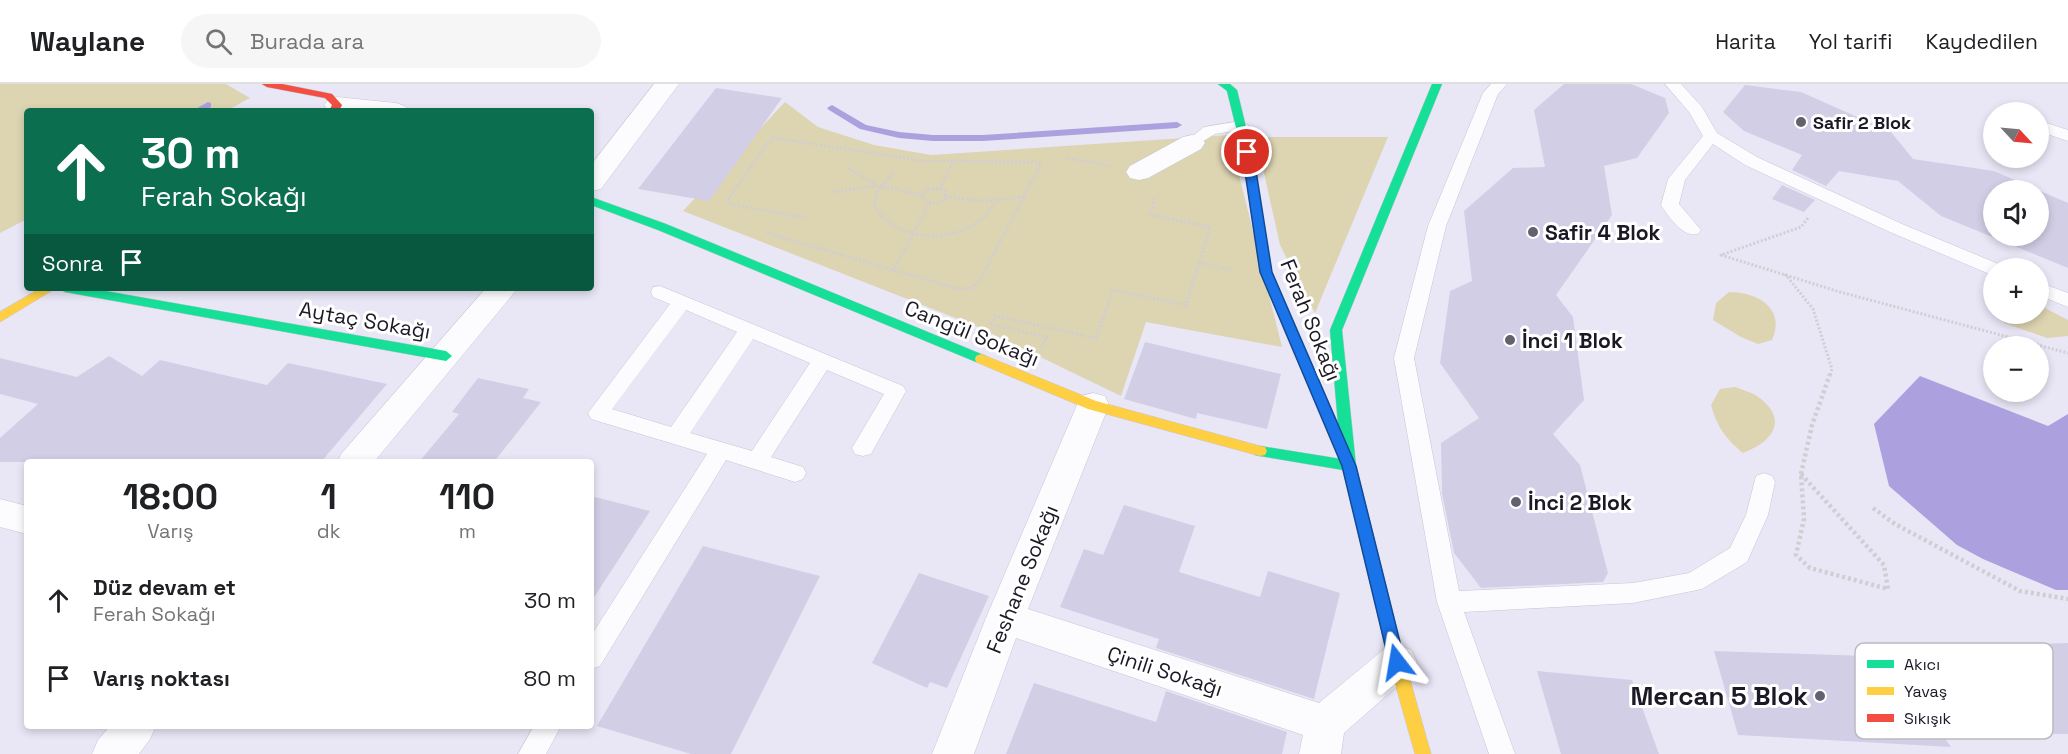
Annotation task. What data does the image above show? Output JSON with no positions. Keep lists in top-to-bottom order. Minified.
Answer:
{"streets":{"street":["Aytaç Sokağı","Ferah Sokağı","Cangül Sokağı","Feshane Sokağı","Çinili Sokağı"]},"crossings":[["Ferah Sokağı","Cangül Sokağı"],["Cangül Sokağı","Feshane Sokağı"],["Feshane Sokağı","Çinili Sokağı"]],"places":["Safir 2 Blok","Safir 4 Blok","İnci 1 Blok","İnci 2 Blok","Mercan 5 Blok"],"legend":["Akıcı","Yavaş","Sıkışık"],"north":"bottom right","page":{"header":"Waylane","search":"Burada ara","nav":["Harita","Yol tarifi","Kaydedilen"],"map_buttons":["+","−"],"turn":["30 m","Ferah Sokağı"],"then":"Sonra","eta":["18:00","Varış","1","dk","110","m"],"list":[{"name":"Düz devam et","note":"Ferah Sokağı","value":"30 m"},{"name":"Varış noktası","value":"80 m"}]}}
